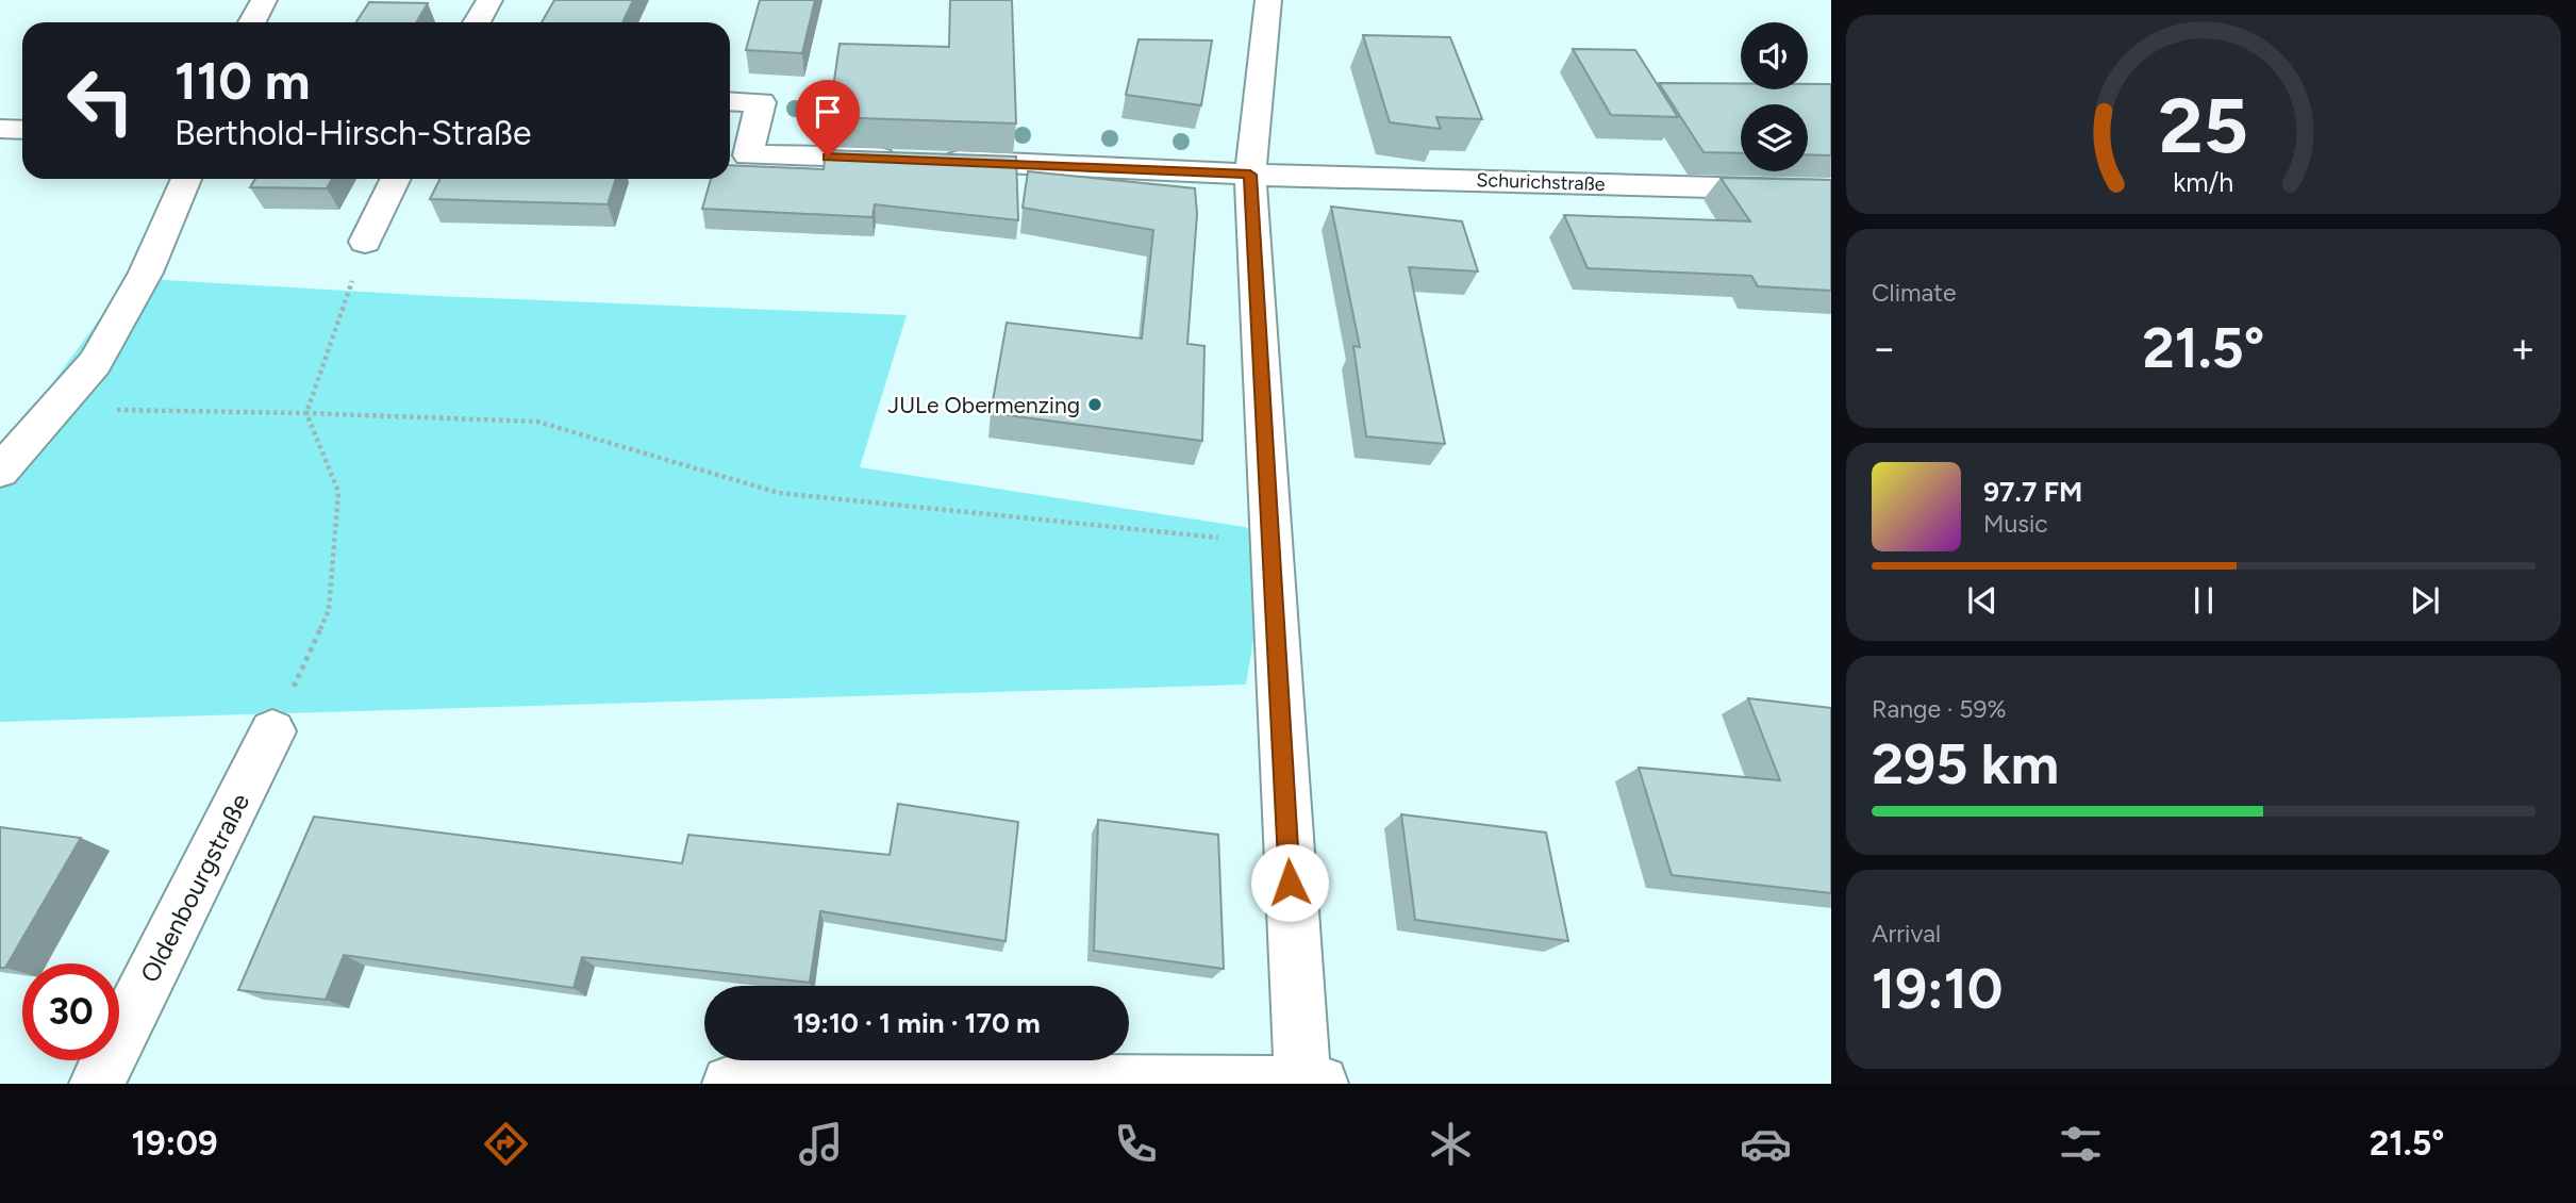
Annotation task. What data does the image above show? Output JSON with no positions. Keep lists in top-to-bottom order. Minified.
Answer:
{"streets":{"street":["Schurichstraße","Oldenbourgstraße"]},"places":["JULe Obermenzing"],"page":{"turn":["110 m","Berthold-Hirsch-Straße"],"tile":["Climate",["Range · 59%","295 km"],["Arrival","19:10"]],"heat":["−","21.5°","+"],"song":["97.7 FM","Music"],"limit":"30","trip":"19:10 · 1 min · 170 m","tabs":["19:09","21.5°"],"gauge":["25","km/h"]}}
